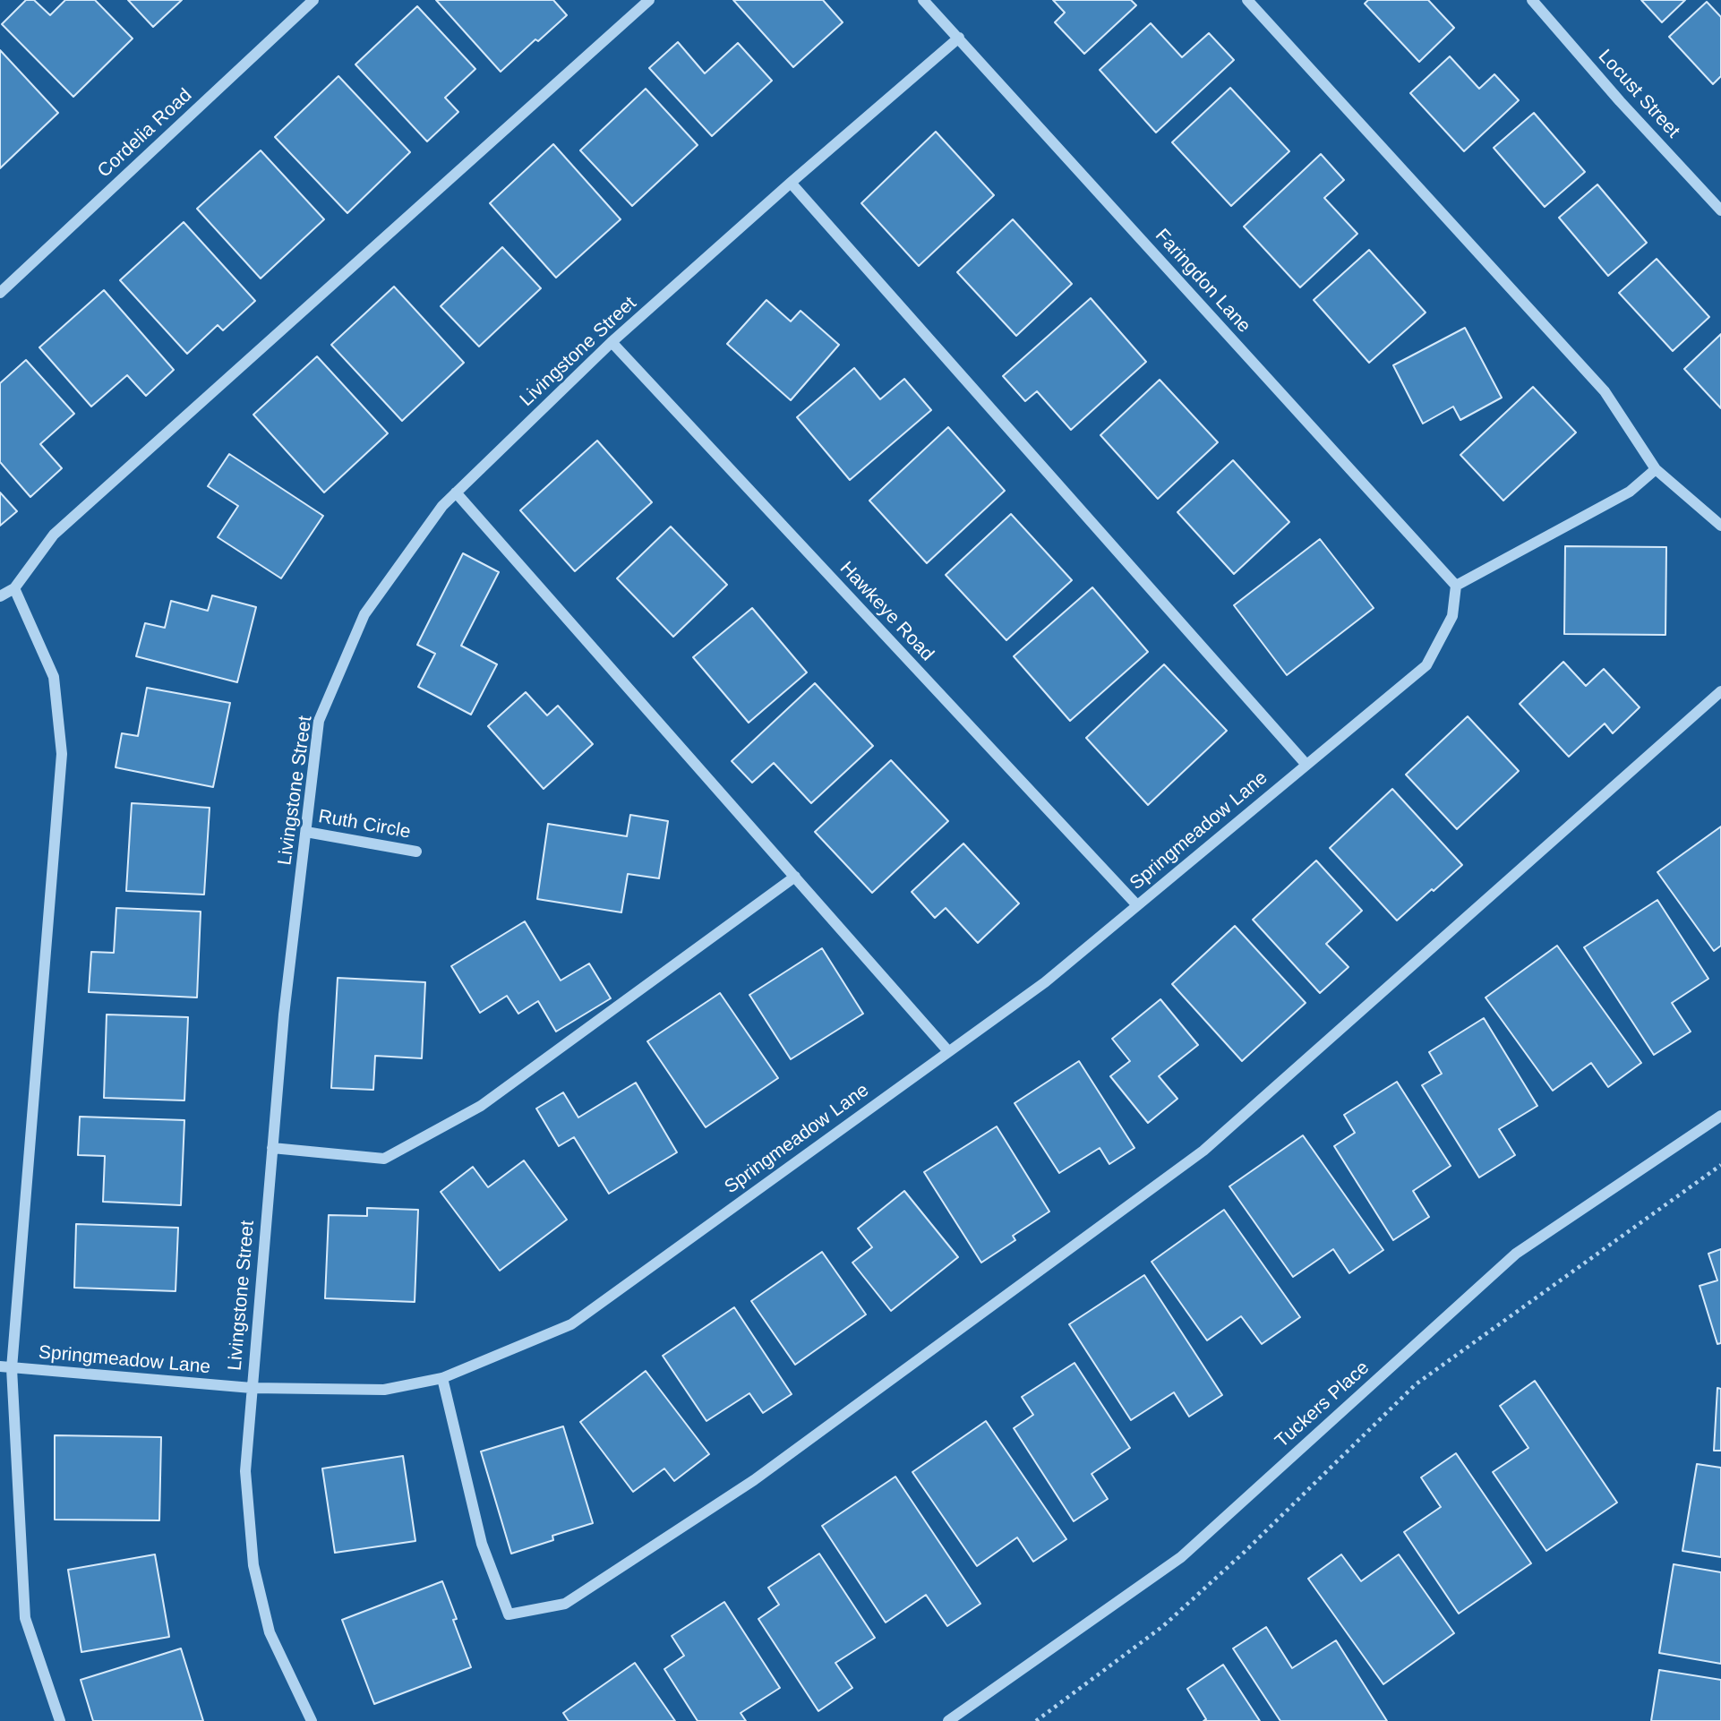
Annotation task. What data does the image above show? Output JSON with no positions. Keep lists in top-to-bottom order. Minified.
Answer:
{"streets":{"street":["Locust Street","Cordelia Road","Faringdon Lane","Livingstone Street","Hawkeye Road","Ruth Circle","Springmeadow Lane","Tuckers Place"]},"crossings":[["Faringdon Lane","Livingstone Street"],["Faringdon Lane","Springmeadow Lane"],["Livingstone Street","Hawkeye Road"],["Livingstone Street","Ruth Circle"],["Livingstone Street","Springmeadow Lane"],["Hawkeye Road","Springmeadow Lane"]]}
